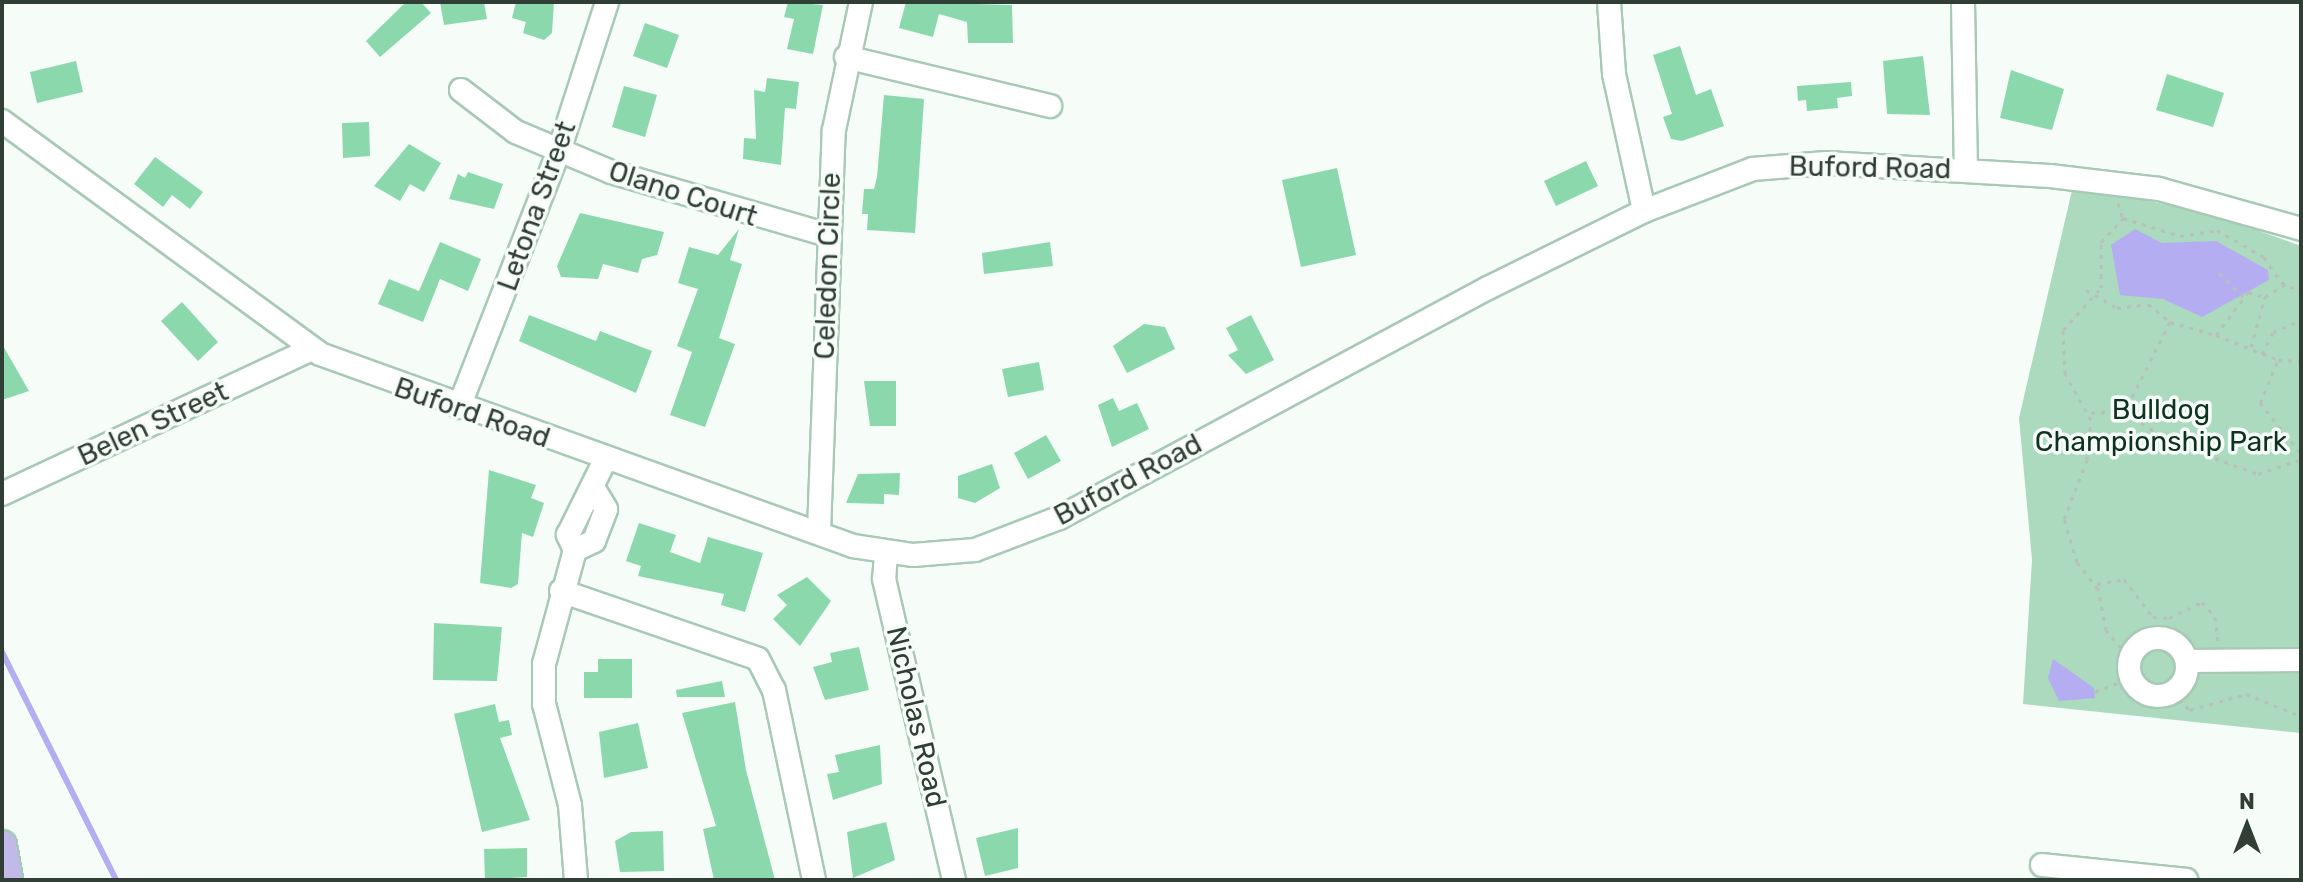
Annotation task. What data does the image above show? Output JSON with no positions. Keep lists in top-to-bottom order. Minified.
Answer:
{"streets":{"street":["Buford Road","Olano Court","Letona Street","Celedon Circle","Belen Street","Nicholas Road"]},"crossings":[["Buford Road","Letona Street"],["Buford Road","Celedon Circle"],["Buford Road","Belen Street"],["Buford Road","Nicholas Road"],["Olano Court","Letona Street"],["Olano Court","Celedon Circle"]],"parks":["Bulldog Championship Park"],"north":"top"}
